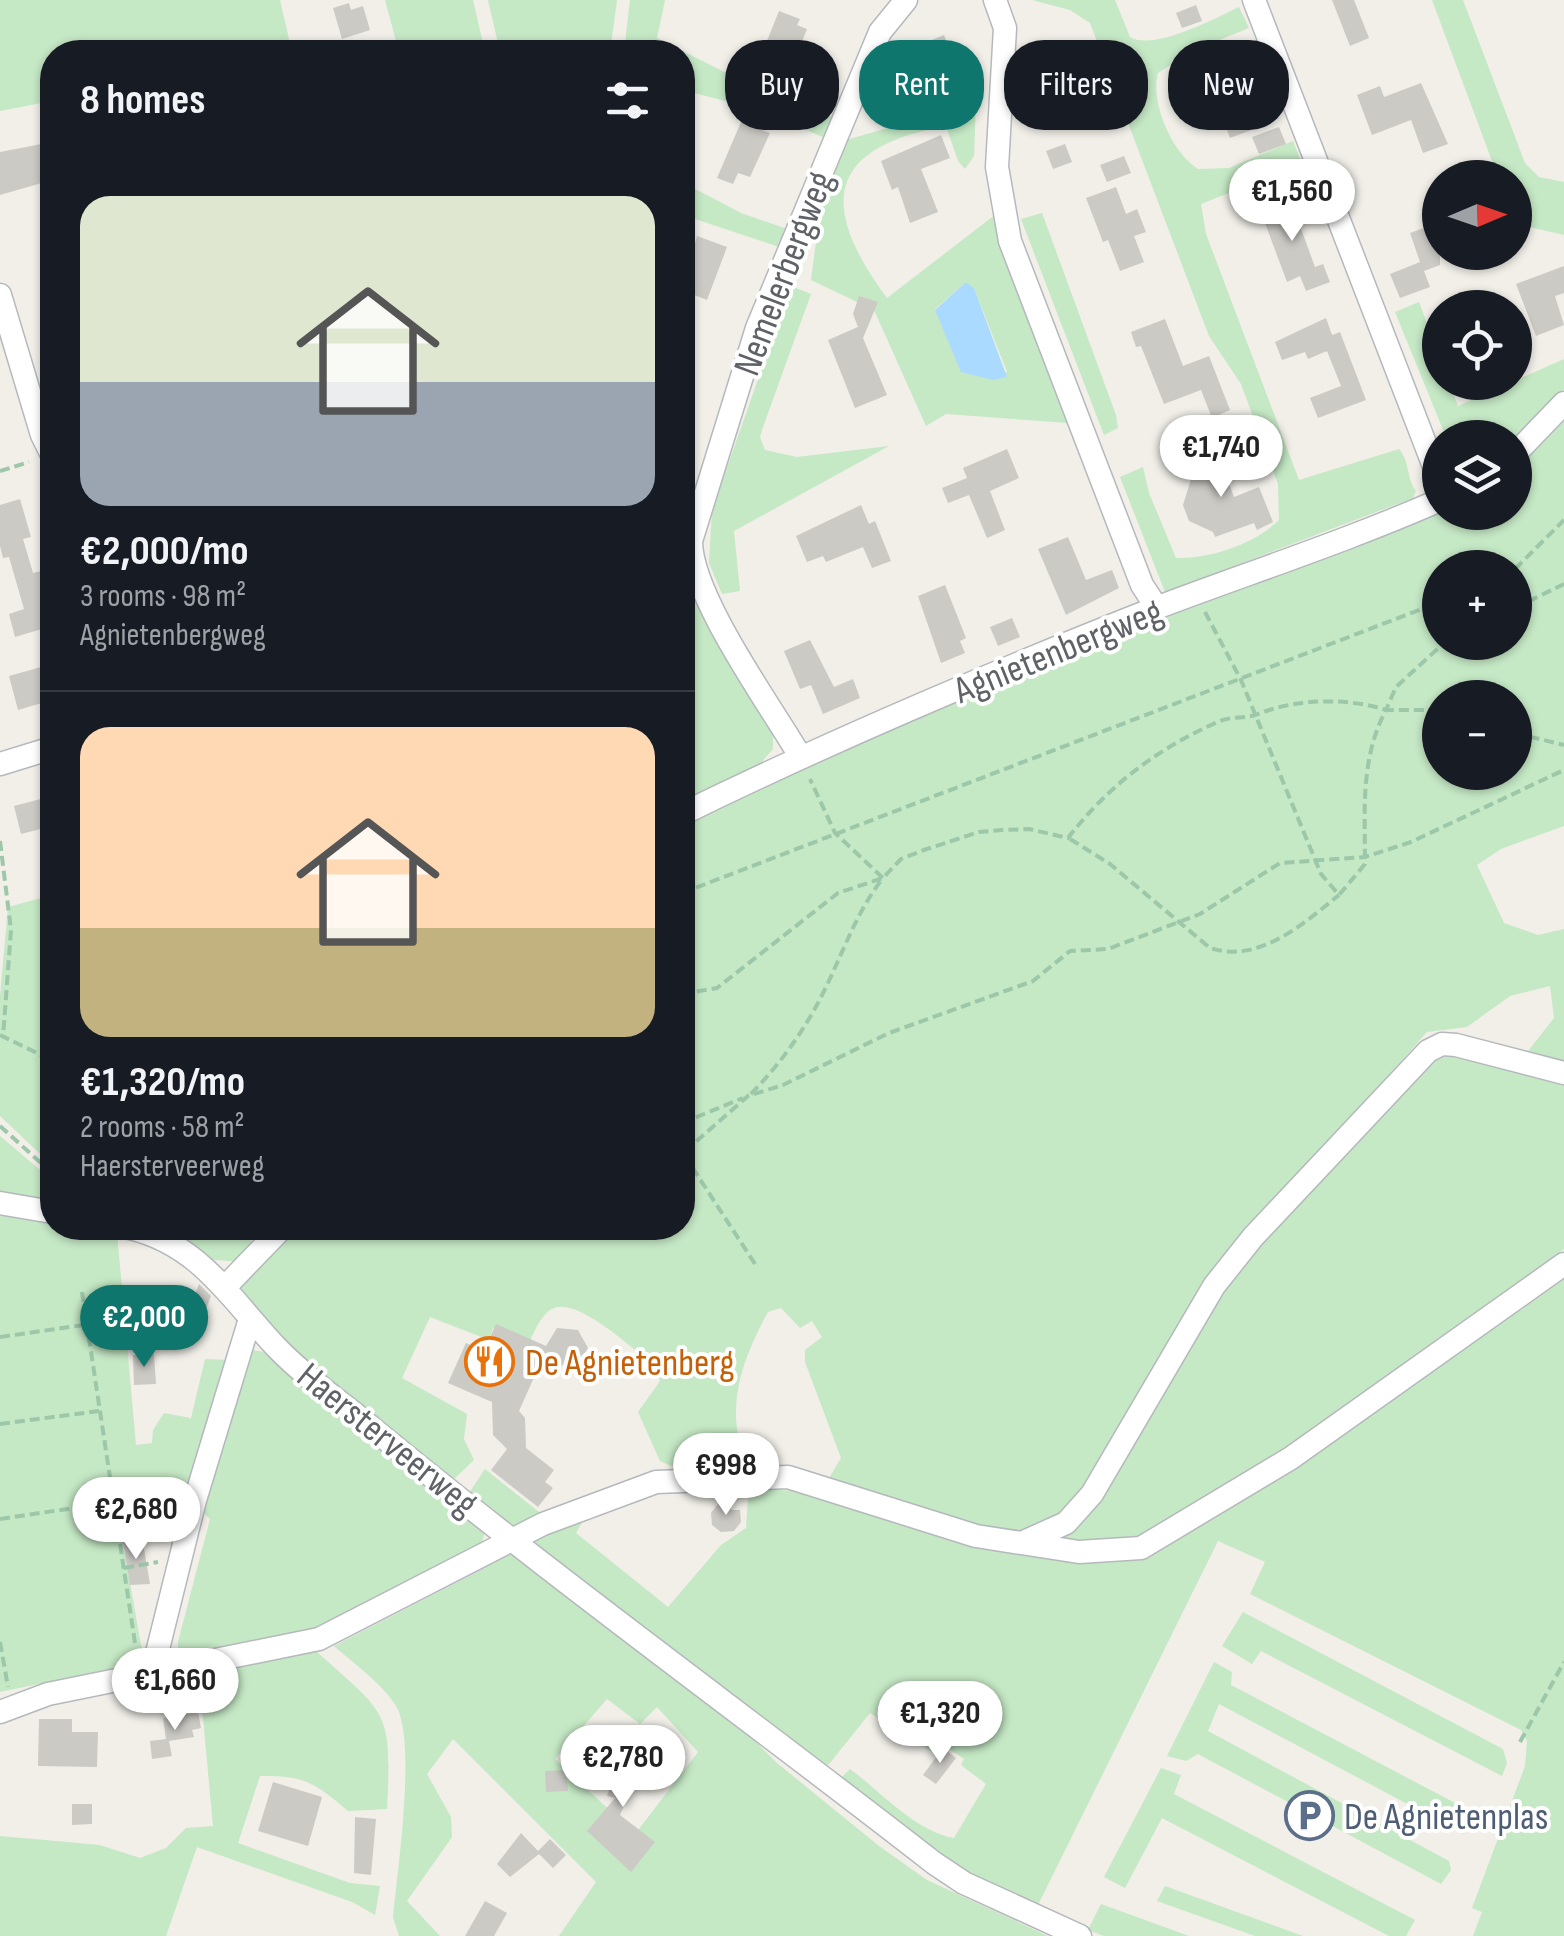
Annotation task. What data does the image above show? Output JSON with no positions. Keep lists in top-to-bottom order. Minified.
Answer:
{"streets":{"street":["Nemelerbergweg","Agnietenbergweg","Haersterveerweg"]},"crossings":[["Nemelerbergweg","Agnietenbergweg"]],"places":{"restaurant":["De Agnietenberg"],"parking":["De Agnietenplas"]},"north":"right","page":{"chip":["Buy","Rent","Filters","New"],"heading":"8 homes","price":["€1,560","€1,740","€2,000","€998","€2,680","€1,660","€1,320","€2,780"],"map_buttons":["+","−"],"list":[{"name":"€2,000/mo","note":"3 rooms · 98 m² · Agnietenbergweg"},{"name":"€1,320/mo","note":"2 rooms · 58 m² · Haersterveerweg"}]}}
